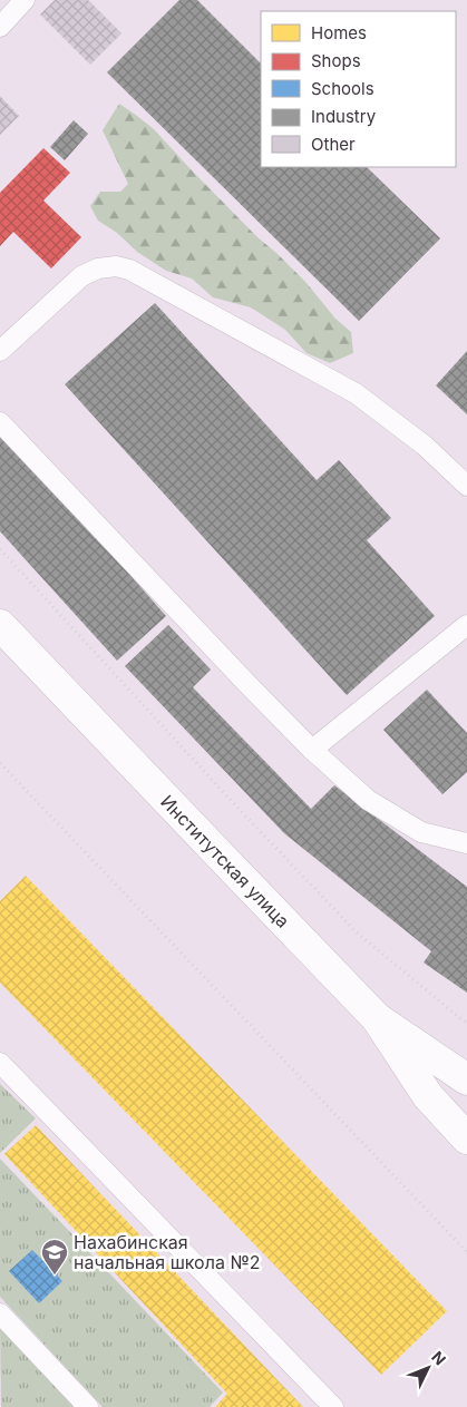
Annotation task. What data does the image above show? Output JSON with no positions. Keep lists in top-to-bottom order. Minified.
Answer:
{"streets":{"street":["Институтская улица"]},"places":{"school or university":["Нахабинская начальная школа №2"]},"legend":["Homes","Shops","Schools","Industry","Other"],"north":"top right"}
